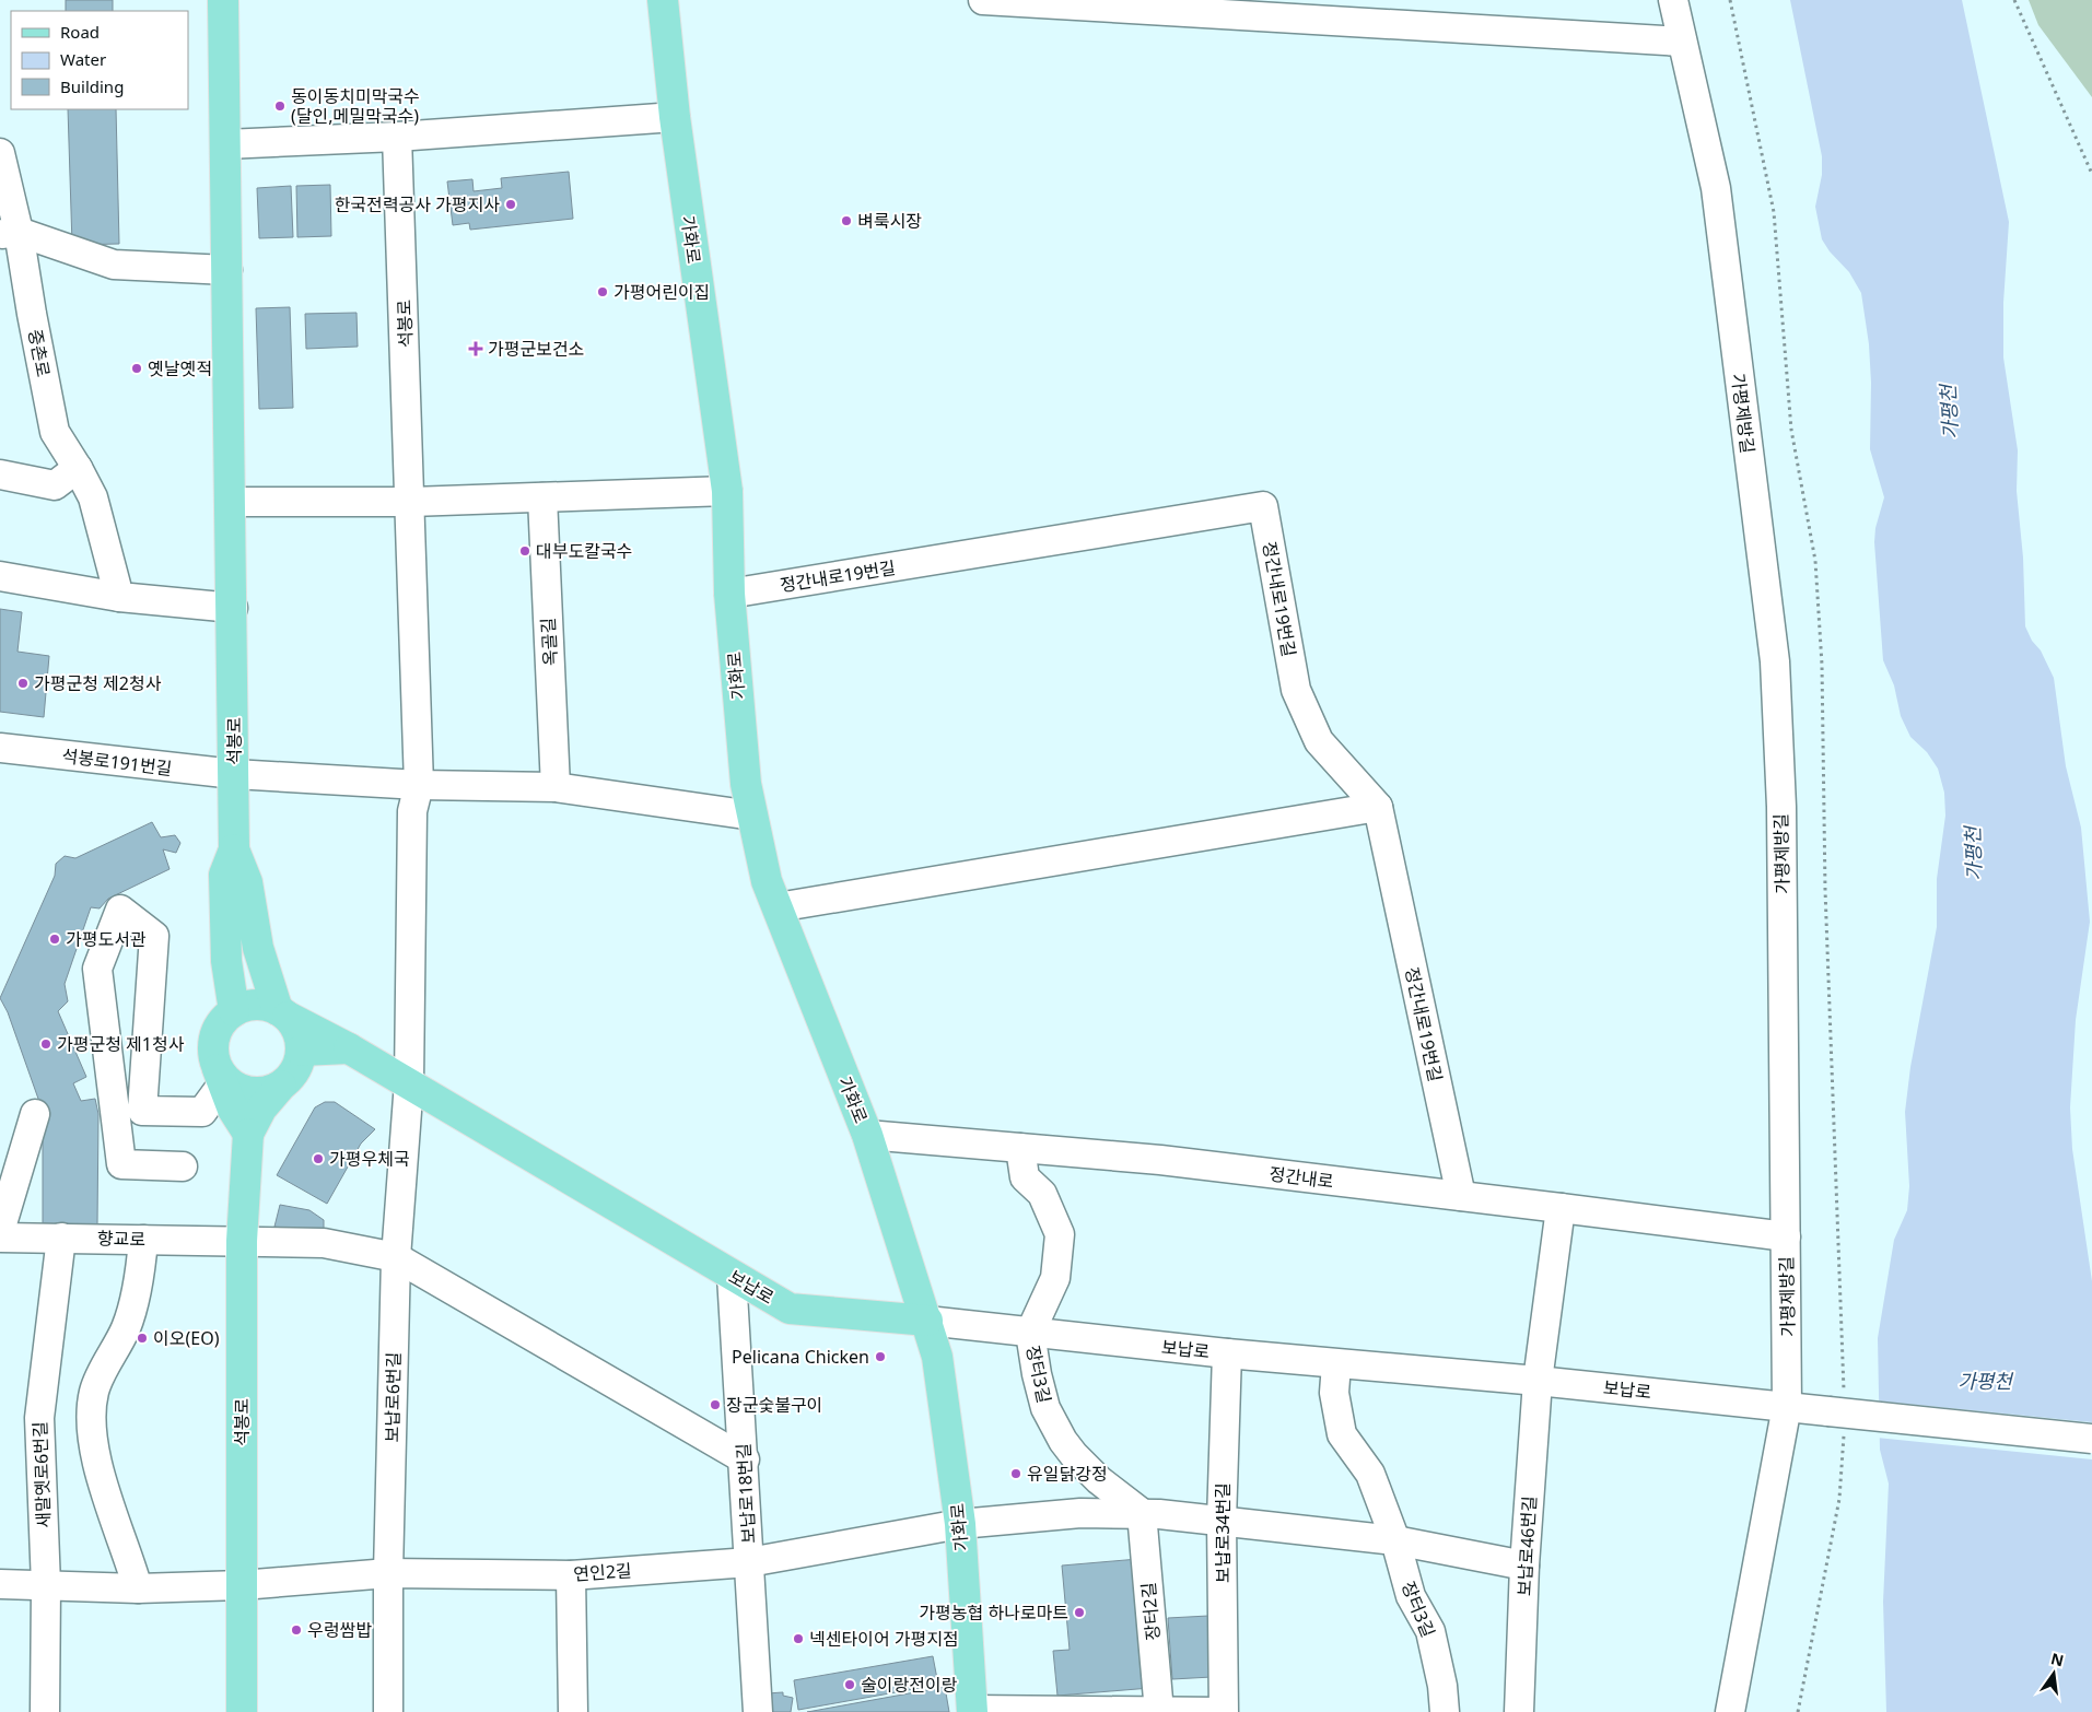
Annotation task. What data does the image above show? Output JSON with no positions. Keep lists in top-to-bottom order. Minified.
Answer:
{"streets":{"main road":["가화로","석봉로","보납로"],"street":["중촌로","가평제방길","정간내로19번길","옥골길","석봉로191번길","정간내로","향교로","장터3길","보납로6번길","새말옛로6번길","보납로18번길","보납로34번길","보납로46번길","연인2길","장터2길"]},"crossings":[["가화로","정간내로19번길"],["가화로","정간내로"],["가화로","보납로"],["가화로","연인2길"],["석봉로","석봉로191번길"],["석봉로","향교로"],["석봉로","연인2길"],["가평제방길","정간내로"],["가평제방길","보납로"],["정간내로19번길","정간내로"],["정간내로","장터3길"],["향교로","보납로6번길"],["향교로","새말옛로6번길"],["향교로","보납로18번길"],["보납로","장터3길"],["보납로","보납로6번길"],["보납로","보납로18번길"],["보납로","보납로34번길"],["보납로","보납로46번길"],["장터3길","장터2길"],["보납로6번길","연인2길"],["보납로18번길","연인2길"]],"water":["가평천"],"places":{"other":["동이동치미막국수 (달인,메밀막국수)","한국전력공사 가평지사","벼룩시장","가평어린이집","옛날옛적","대부도칼국수","가평군청 제2청사","가평도서관","가평군청 제1청사","가평우체국","이오(EO)","Pelicana Chicken","장군숯불구이","유일닭강정","가평농협 하나로마트","우렁쌈밥","넥센타이어 가평지점","술이랑전이랑"],"health":["가평군보건소"]},"legend":["Road","Water","Building"],"north":"top"}
